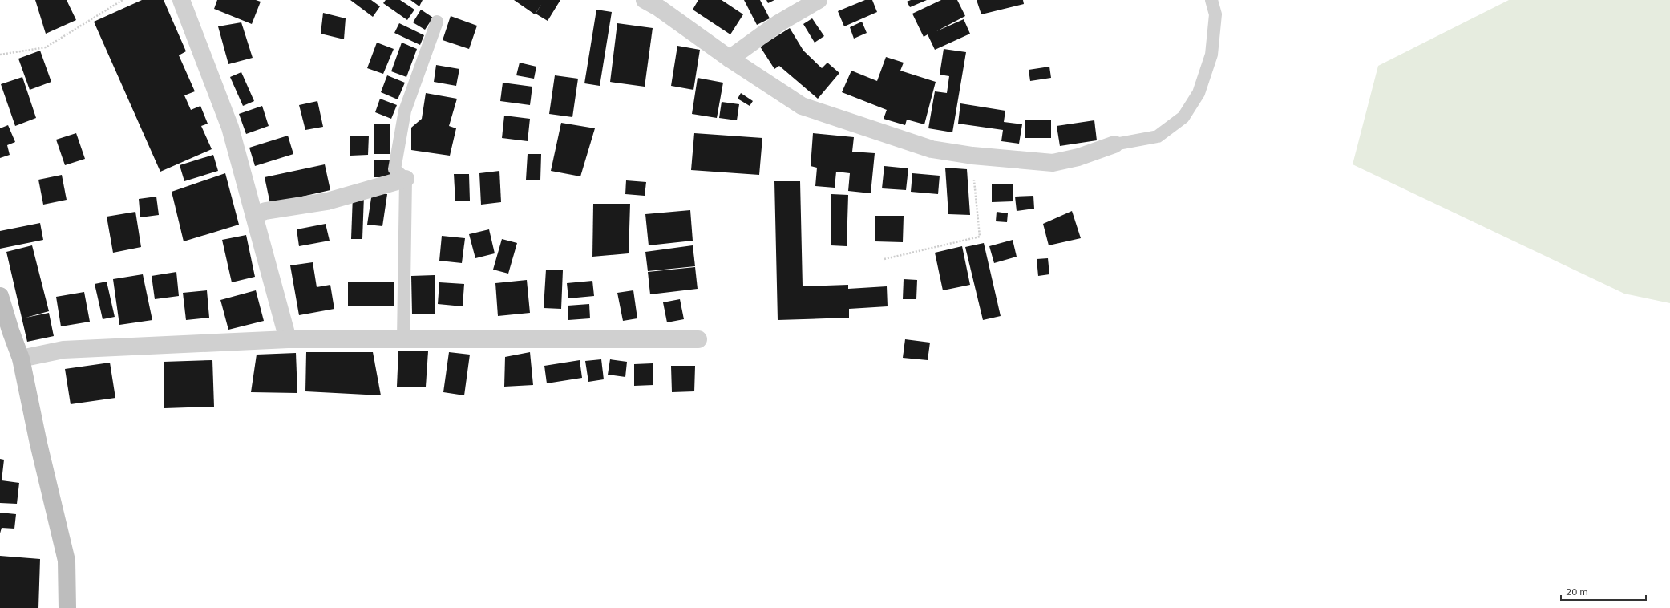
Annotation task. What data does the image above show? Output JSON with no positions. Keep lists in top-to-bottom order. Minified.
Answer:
{"scale_bar":"20 m"}
